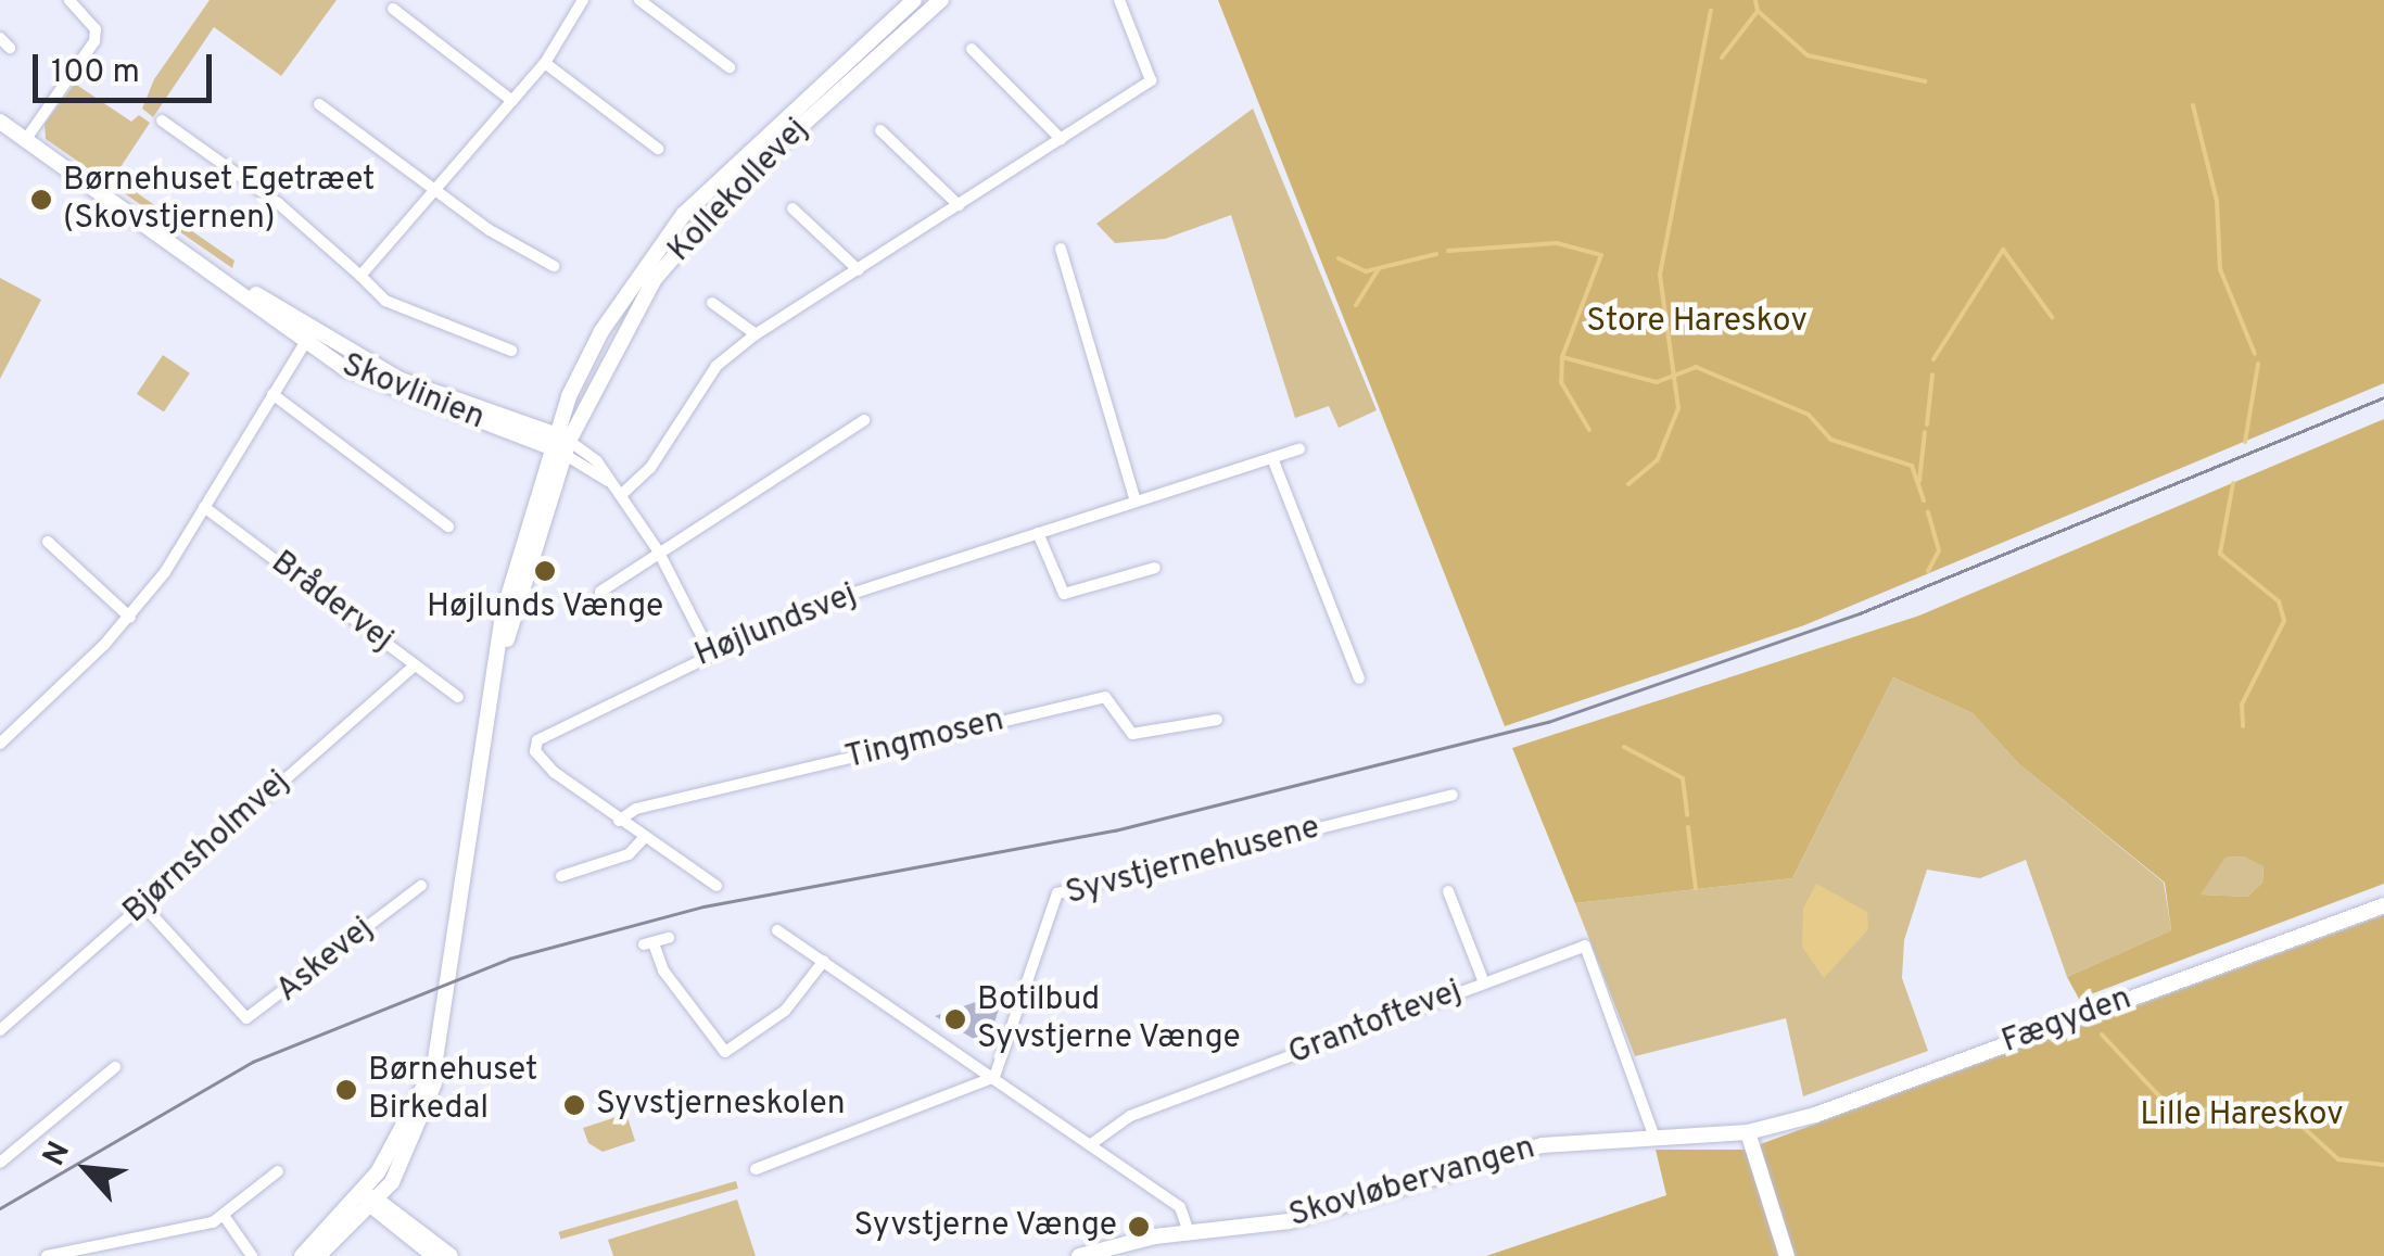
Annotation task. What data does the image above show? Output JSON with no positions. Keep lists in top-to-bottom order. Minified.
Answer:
{"streets":{"street":["Kollekollevej","Skovlinien","Brådervej","Højlundsvej","Tingmosen","Bjørnsholmvej","Syvstjernehusene","Askevej","Fægyden","Grantoftevej","Skovløbervangen"]},"crossings":[["Kollekollevej","Skovlinien"],["Brådervej","Bjørnsholmvej"],["Højlundsvej","Tingmosen"],["Bjørnsholmvej","Askevej"],["Fægyden","Skovløbervangen"],["Grantoftevej","Skovløbervangen"]],"parks":["Store Hareskov","Lille Hareskov"],"places":["Børnehuset Egetræet (Skovstjernen)","Højlunds Vænge","Botilbud Syvstjerne Vænge","Børnehuset Birkedal","Syvstjerneskolen","Syvstjerne Vænge"],"scale_bar":"100 m","north":"top left"}
